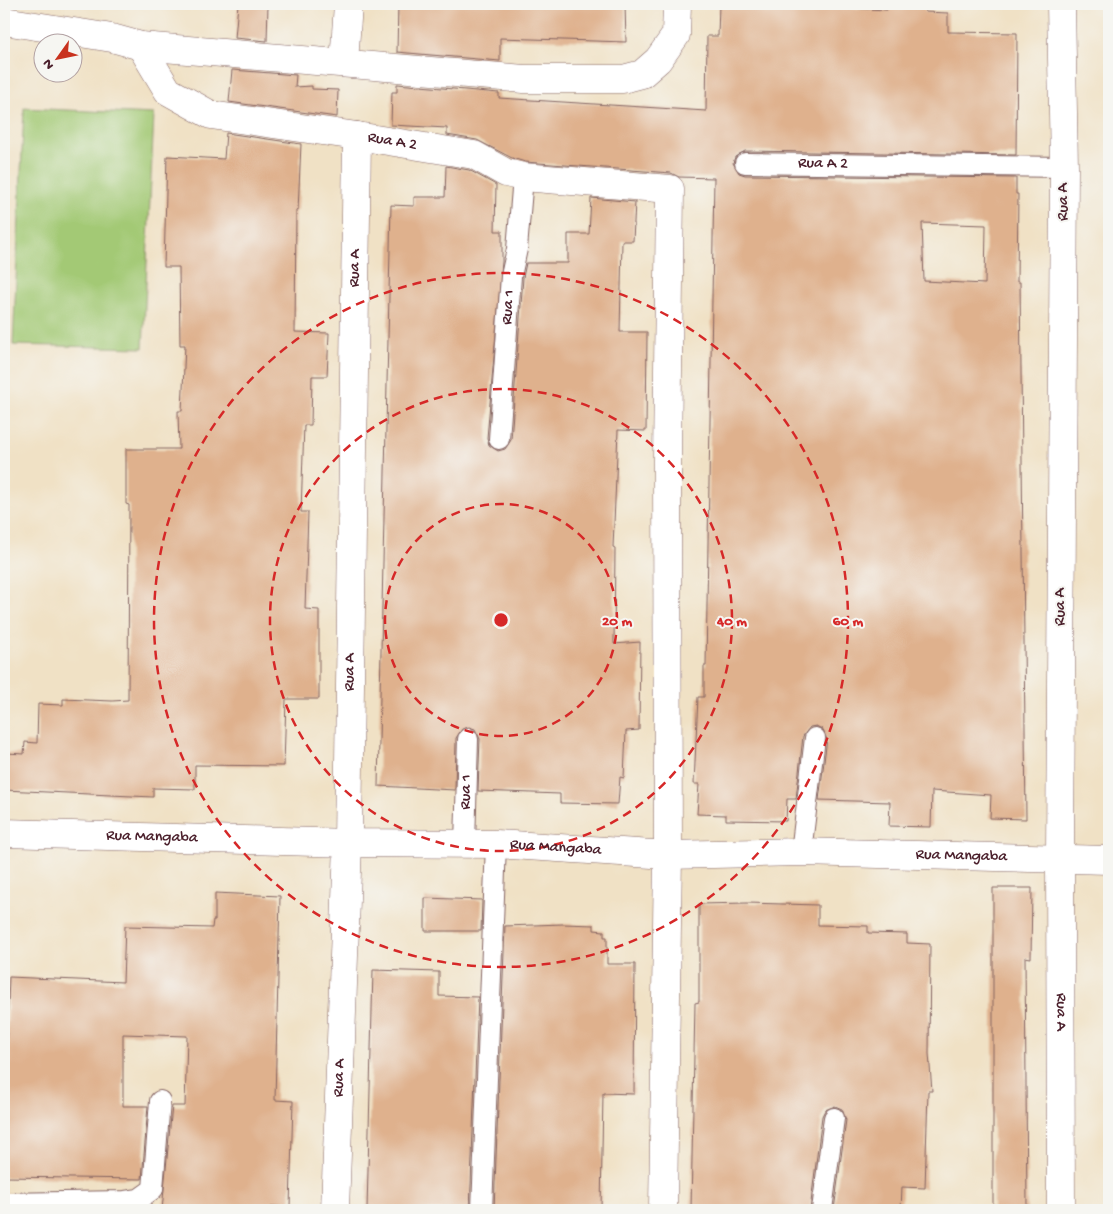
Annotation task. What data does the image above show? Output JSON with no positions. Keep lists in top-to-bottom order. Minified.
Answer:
{"streets":{"street":["Rua A 2","Rua A","Rua Mangaba"],"lane":["Rua 1"]},"crossings":[["Rua A 2","Rua A"],["Rua A 2","Rua 1"],["Rua A 2","Rua Mangaba"],["Rua A","Rua Mangaba"],["Rua 1","Rua Mangaba"]],"north":"bottom left","rings":["20 m","40 m","60 m"]}
